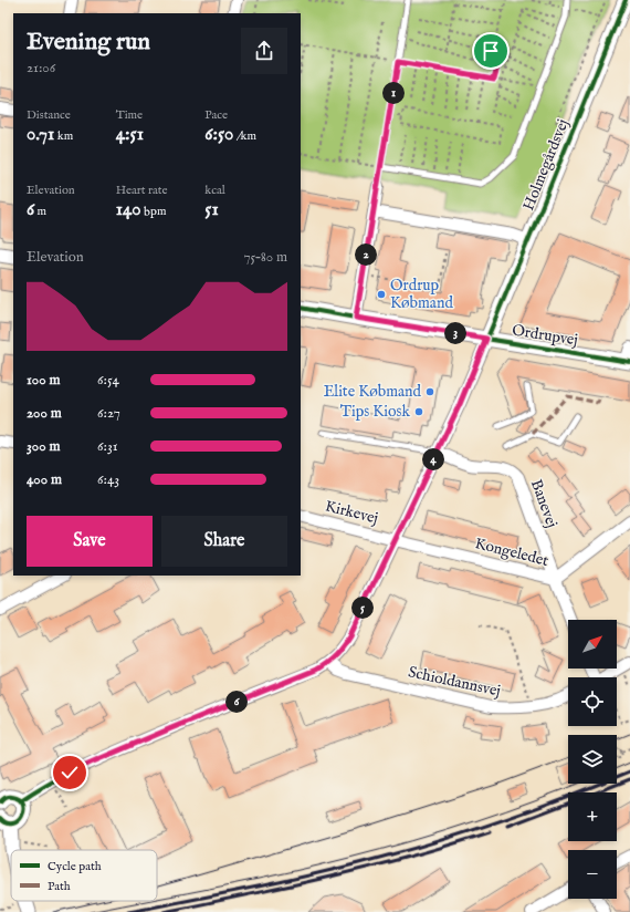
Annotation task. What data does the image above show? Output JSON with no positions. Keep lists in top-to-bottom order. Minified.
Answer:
{"streets":{"street":["Holmegårdsvej","Ordrupvej","Banevej","Kirkevej","Kongeledet","Schioldannsvej"]},"crossings":[["Holmegårdsvej","Ordrupvej"],["Banevej","Kongeledet"],["Kirkevej","Kongeledet"]],"places":["Ordrup Købmand","Elite Købmand","Tips Kiosk"],"legend":["Cycle path","Path"],"north":"top right","page":{"heading":["Evening run","21:06"],"pins":["1","2","3","4","5","6"],"stats":[["Distance","0.71 km"],["Time","4:51"],["Pace","6:50 /km"],["Elevation","6 m"],["Heart rate","140 bpm"],["kcal","51"]],"chart":["Elevation","75–80 m"],"list":[{"name":"100 m","note":"6:54"},{"name":"200 m","note":"6:27"},{"name":"300 m","note":"6:31"},{"name":"400 m","note":"6:43"}],"buttons":["Save","Share"],"map_buttons":["+","−"]}}
